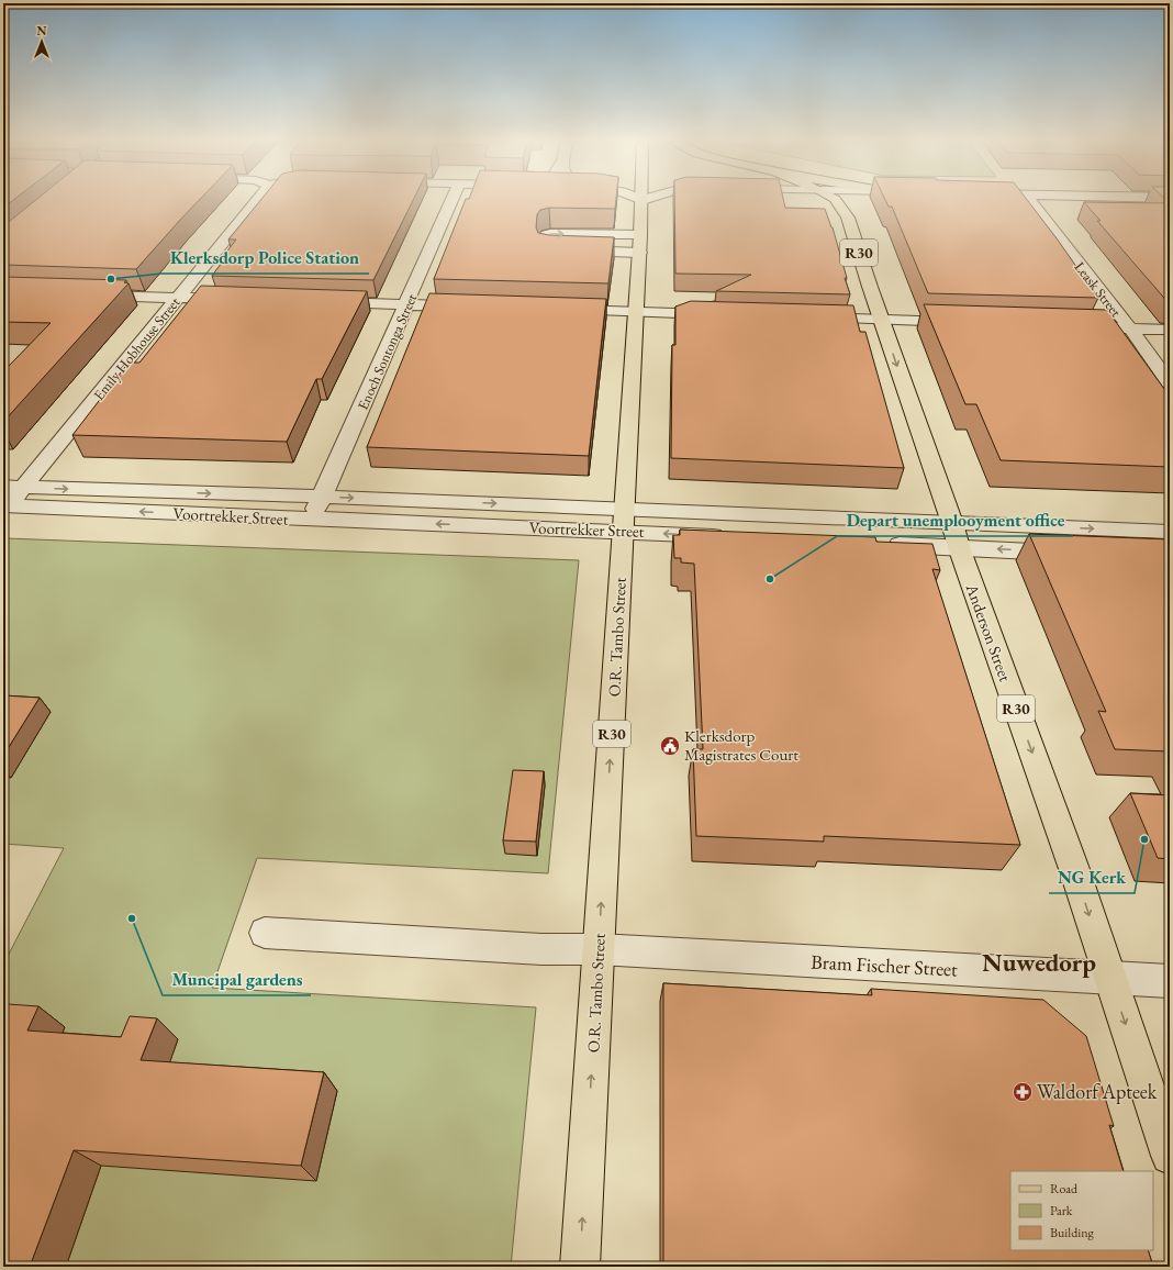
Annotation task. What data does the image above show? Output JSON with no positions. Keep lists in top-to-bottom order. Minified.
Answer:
{"streets":{"main road":["R30","Anderson Street","O.R. Tambo Street"],"street":["Leask Street","Emily Hobhouse Street","Enoch Sontonga Street","Voortrekker Street","Bram Fischer Street"]},"crossings":[["Emily Hobhouse Street","Voortrekker Street"],["Enoch Sontonga Street","Voortrekker Street"],["Voortrekker Street","Anderson Street"],["Voortrekker Street","O.R. Tambo Street"],["Anderson Street","Bram Fischer Street"],["O.R. Tambo Street","Bram Fischer Street"]],"one_way":["Anderson Street","O.R. Tambo Street"],"districts":["Nuwedorp"],"places":{"other":["Klerksdorp Police Station","Depart unemplooyment office","NG Kerk","Muncipal gardens"],"public building":["Klerksdorp Magistrates Court"],"pharmacy":["Waldorf Apteek"]},"legend":["Road","Park","Building"],"north":"top"}
